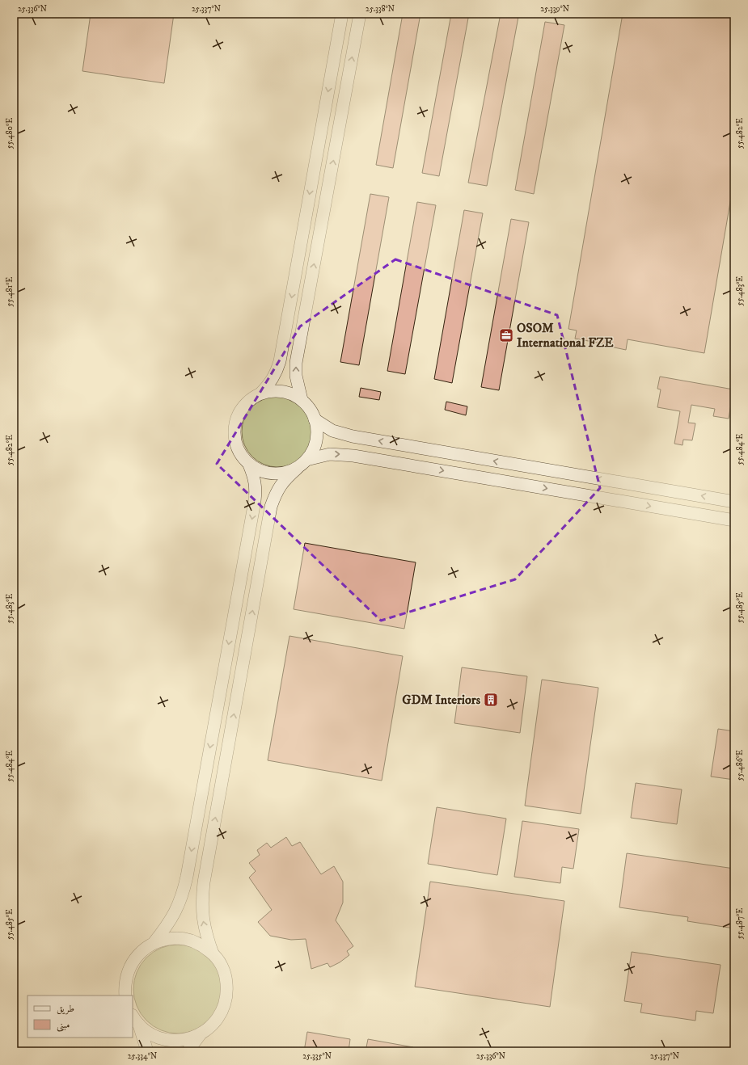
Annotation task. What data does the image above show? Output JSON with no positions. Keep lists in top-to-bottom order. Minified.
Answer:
{"places":{"office":["OSOM International FZE"],"building":["GDM Interiors"]},"legend":["طريق","مبنى"],"coordinates":["25.336°N","25.337°N","25.338°N","25.339°N","55.482°E","55.480°E","55.483°E","55.481°E","55.484°E","55.485°E","55.486°E","55.487°E","25.334°N","25.335°N"]}
